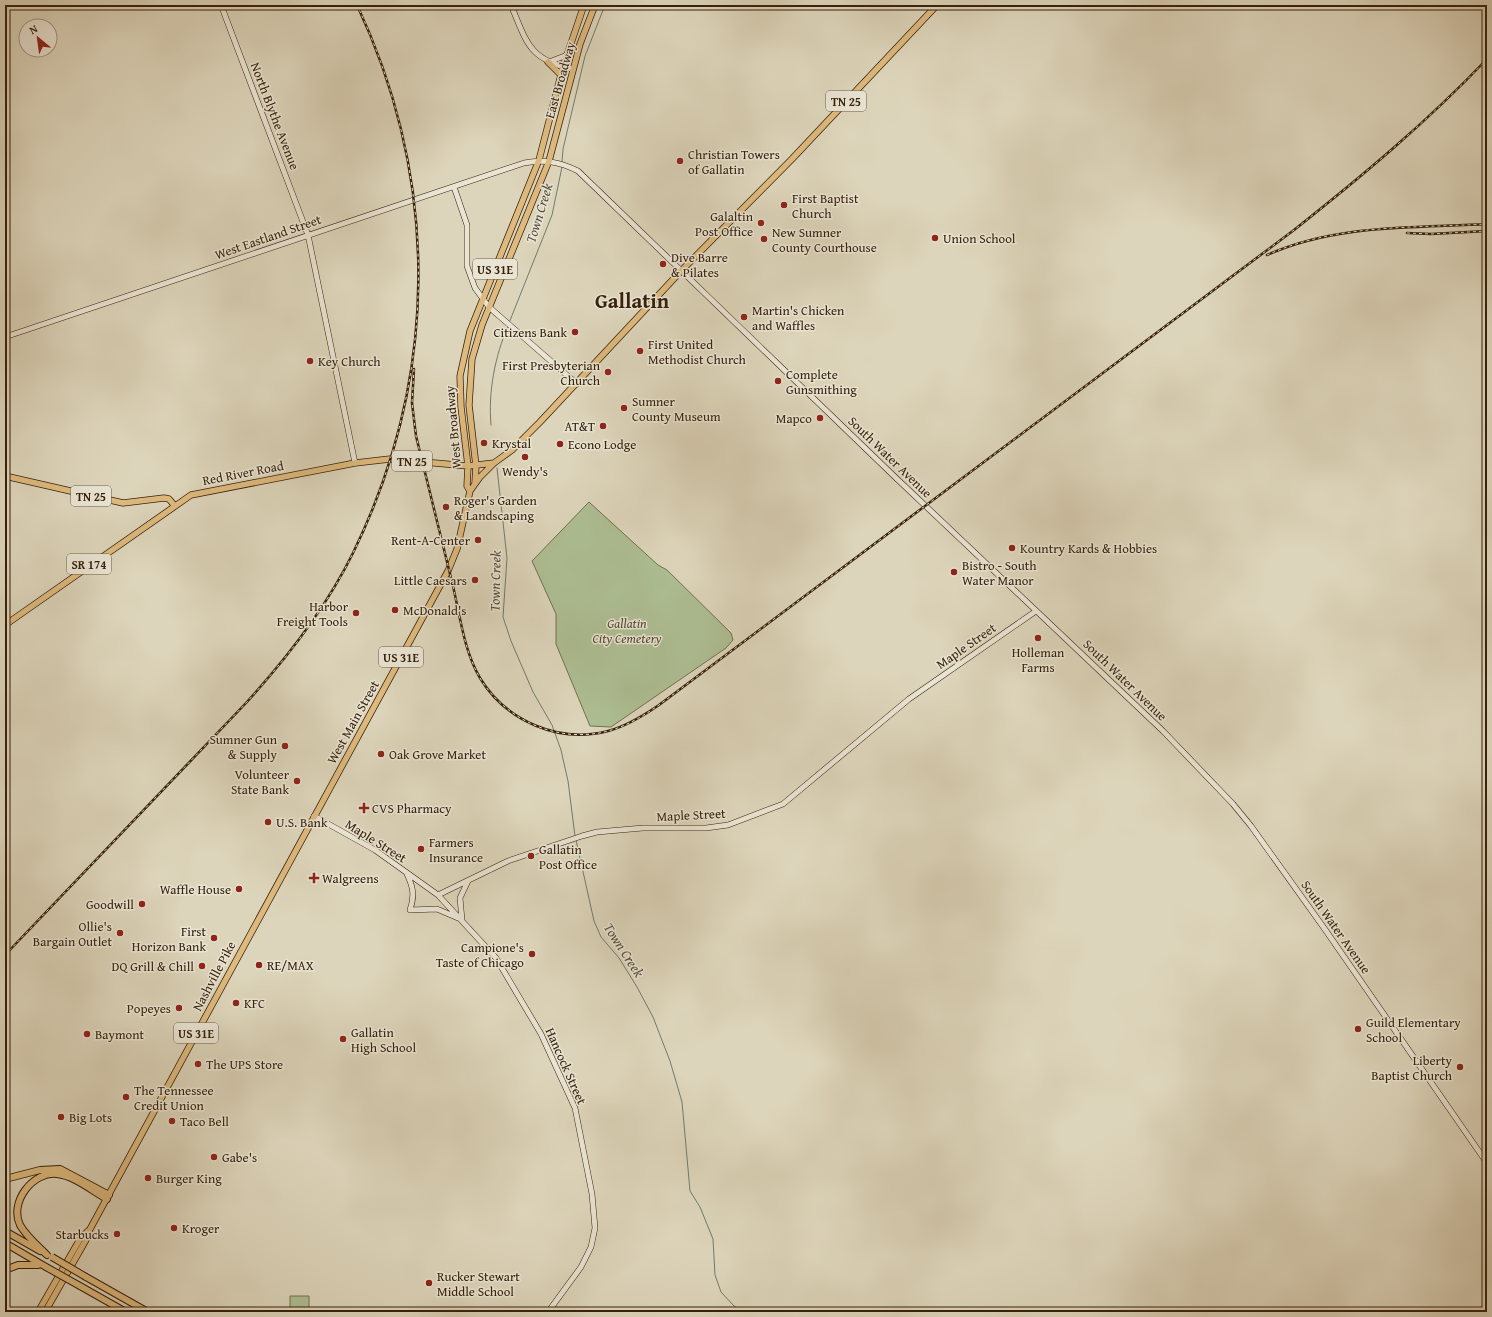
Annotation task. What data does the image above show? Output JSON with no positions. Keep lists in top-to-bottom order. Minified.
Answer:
{"streets":{"main road":["East Broadway","TN 25","US 31E","West Broadway","Red River Road","SR 174","West Main Street","Nashville Pike"],"street":["North Blythe Avenue","West Eastland Street","South Water Avenue","Maple Street","Hancock Street"]},"crossings":[["East Broadway","West Eastland Street"],["East Broadway","US 31E"],["East Broadway","West Broadway"],["TN 25","South Water Avenue"],["TN 25","Red River Road"],["TN 25","SR 174"],["TN 25","West Main Street"],["North Blythe Avenue","West Eastland Street"],["North Blythe Avenue","Red River Road"],["West Eastland Street","US 31E"],["West Eastland Street","West Broadway"],["West Eastland Street","South Water Avenue"],["US 31E","West Broadway"],["US 31E","Red River Road"],["West Broadway","Red River Road"],["West Broadway","West Main Street"],["South Water Avenue","Maple Street"],["Red River Road","SR 174"],["Red River Road","West Main Street"],["Maple Street","West Main Street"],["Maple Street","Nashville Pike"],["Maple Street","Hancock Street"],["West Main Street","Nashville Pike"]],"districts":["Gallatin"],"water":["Town Creek"],"parks":["Gallatin City Cemetery"],"places":{"other":["Christian Towers of Gallatin","First Baptist Church","Galaltin Post Office","Union School","New Sumner County Courthouse","Dive Barre & Pilates","Martin's Chicken and Waffles","Citizens Bank","First United Methodist Church","Key Church","First Presbyterian Church","Complete Gunsmithing","Sumner County Museum","Mapco","AT&T","Krystal","Econo Lodge","Wendy's","Roger's Garden & Landscaping","Rent-A-Center","Kountry Kards & Hobbies","Bistro - South Water Manor","Little Caesars","McDonald's","Harbor Freight Tools","Holleman Farms","Sumner Gun & Supply","Oak Grove Market","Volunteer State Bank","U.S. Bank","Farmers Insurance","Gallatin Post Office","Waffle House","Goodwill","Ollie's Bargain Outlet","First Horizon Bank","Campione's Taste of Chicago","RE/MAX","DQ Grill & Chill","KFC","Popeyes","Guild Elementary School","Baymont","Gallatin High School","The UPS Store","Liberty Baptist Church","The Tennessee Credit Union","Big Lots","Taco Bell","Gabe's","Burger King","Kroger","Starbucks","Rucker Stewart Middle School"],"health":["CVS Pharmacy","Walgreens"]},"north":"top left"}
